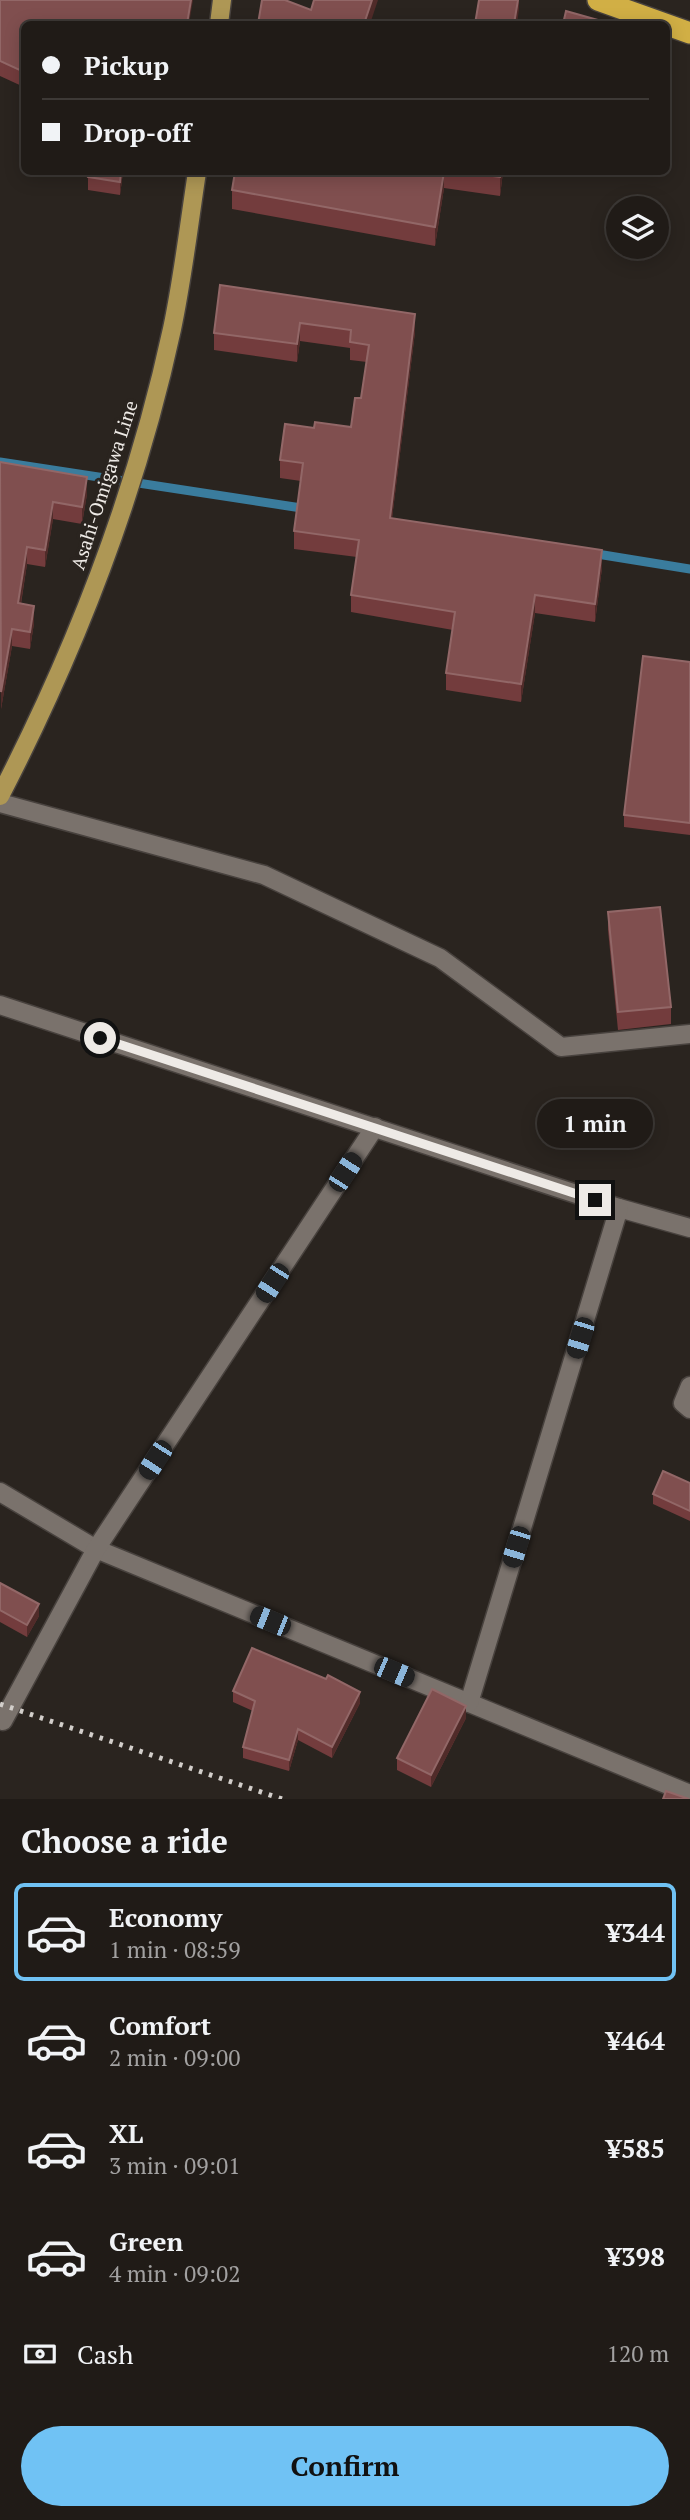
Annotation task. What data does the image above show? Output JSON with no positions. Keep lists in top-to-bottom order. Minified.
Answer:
{"streets":{"main road":["Asahi-Omigawa Line"]},"page":{"banner":["Pickup","Drop-off"],"bubble":"1 min","heading":"Choose a ride","list":[{"name":"Economy","note":"1 min · 08:59","value":"¥344"},{"name":"Comfort","note":"2 min · 09:00","value":"¥464"},{"name":"XL","note":"3 min · 09:01","value":"¥585"},{"name":"Green","note":"4 min · 09:02","value":"¥398"}],"pay":["Cash","120 m"],"buttons":"Confirm"}}
